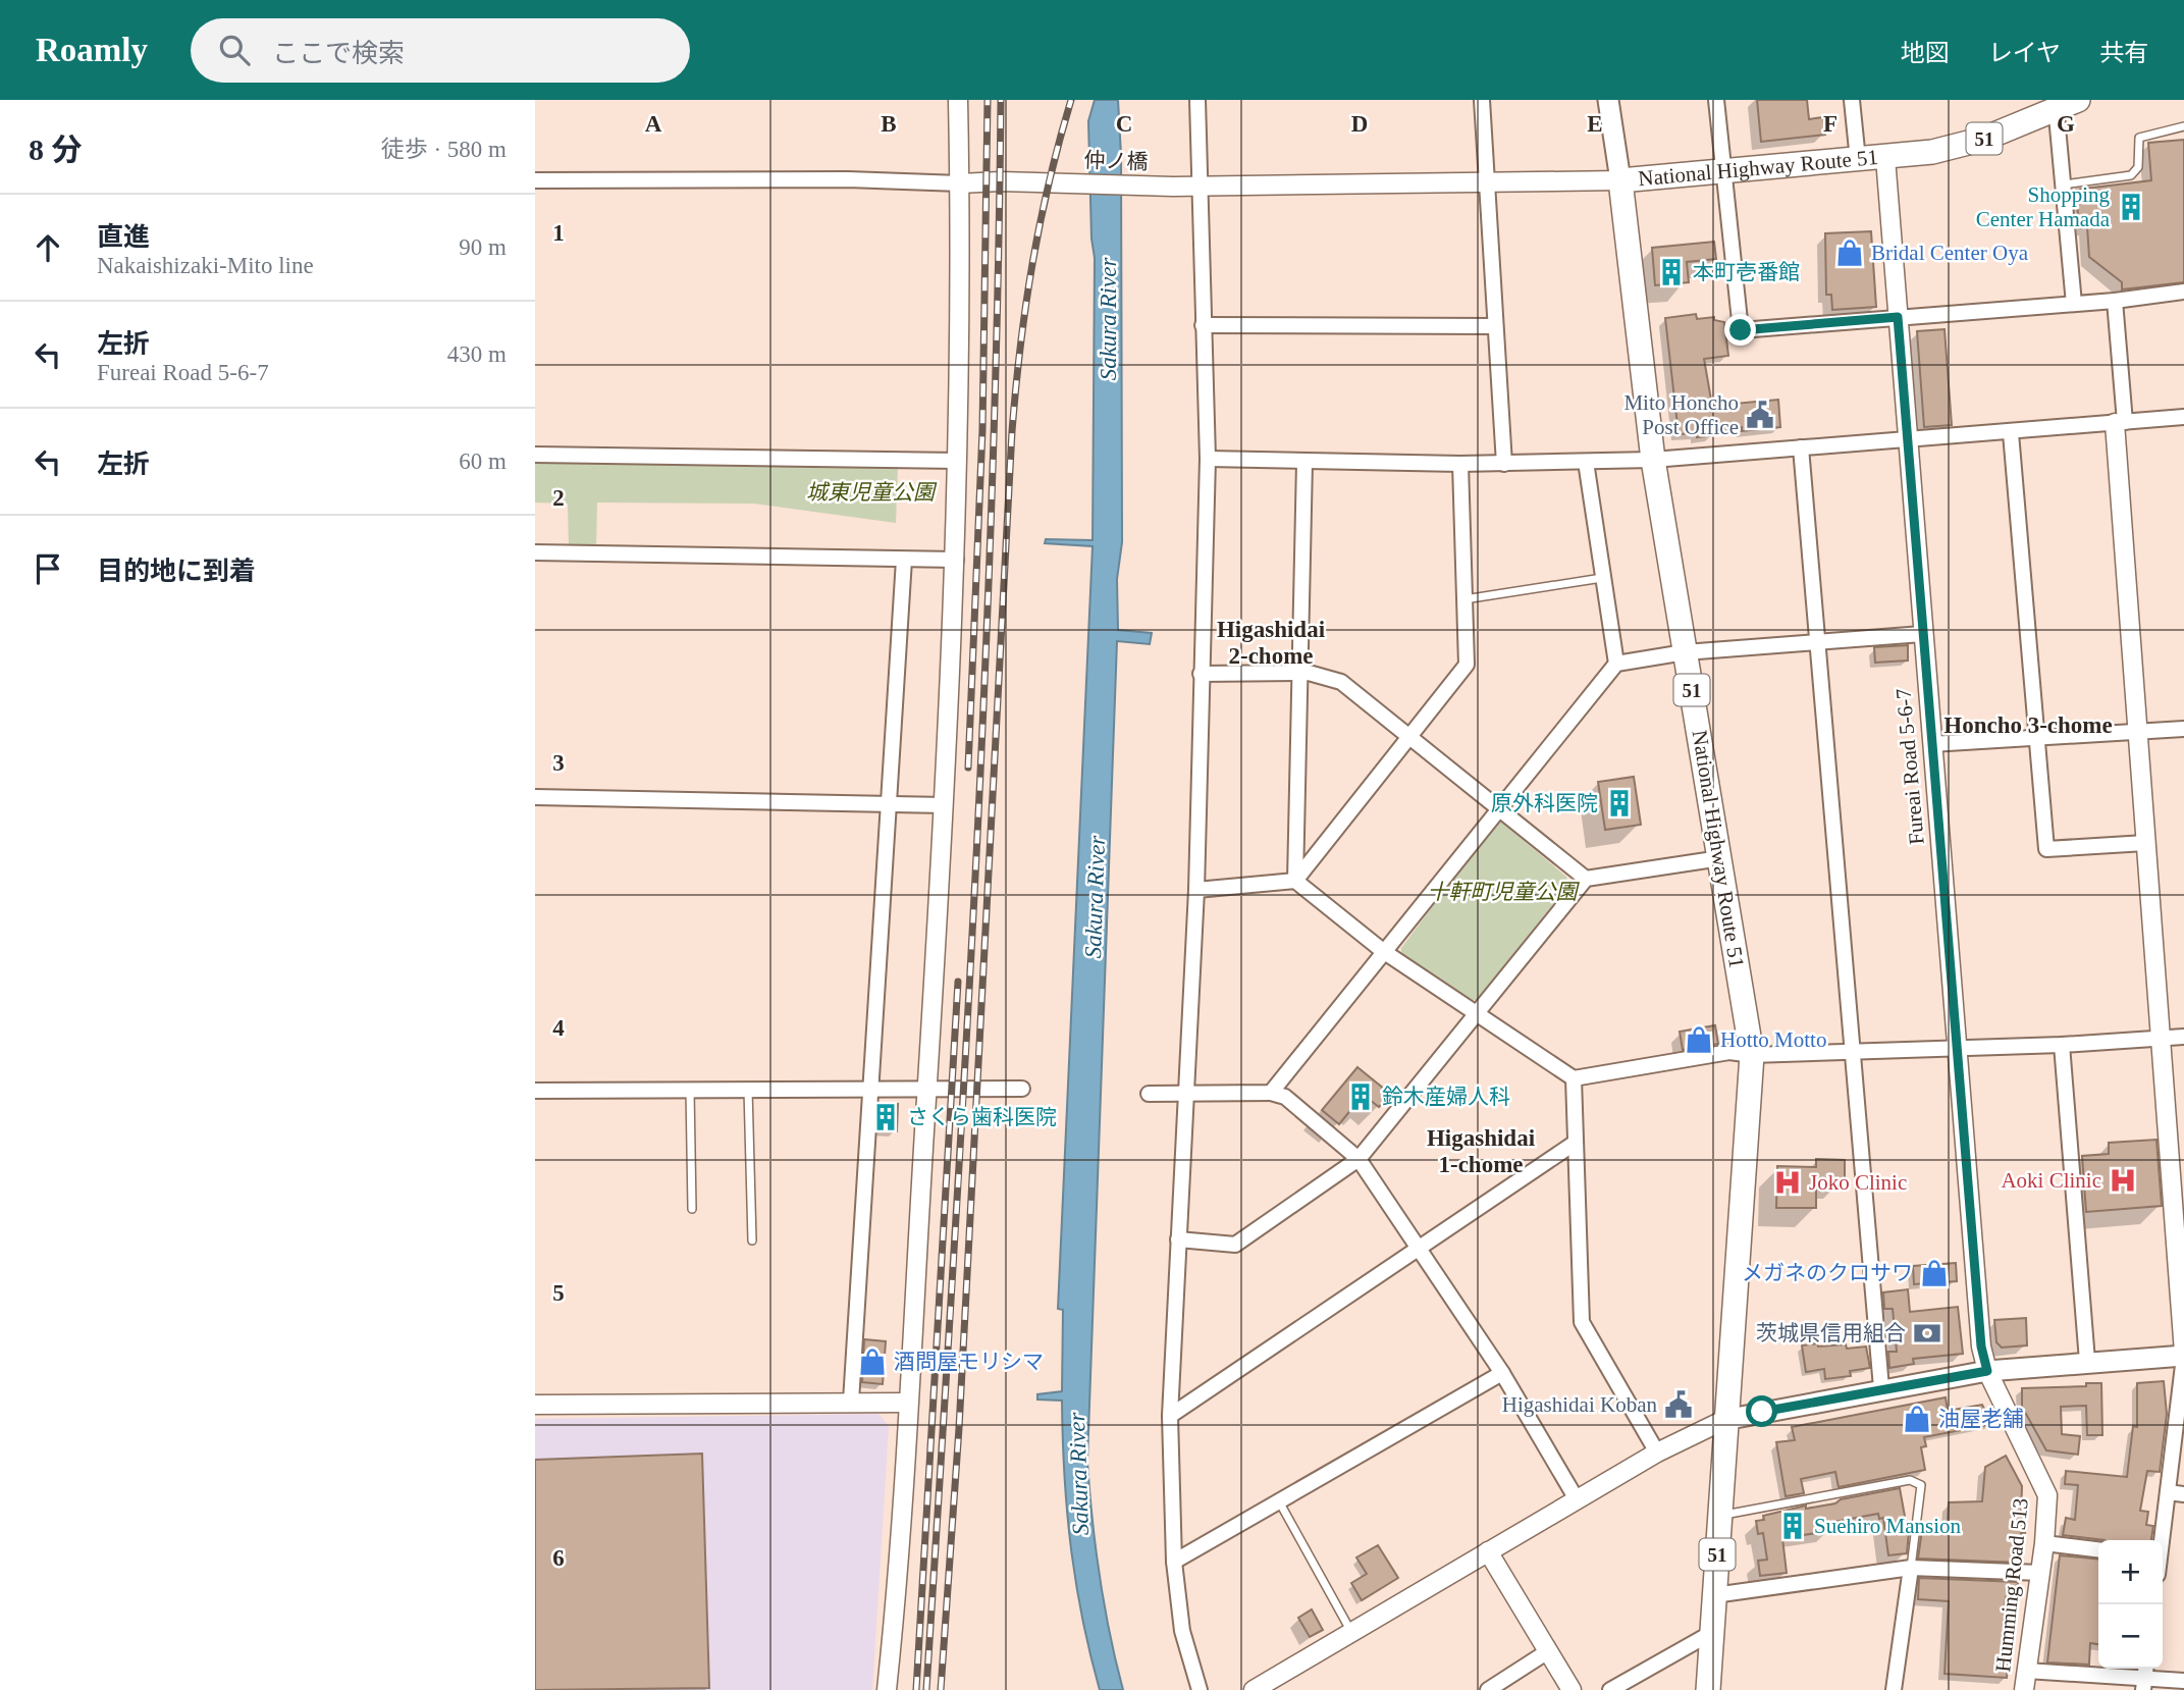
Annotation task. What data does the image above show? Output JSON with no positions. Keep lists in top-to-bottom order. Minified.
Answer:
{"streets":{"highway":["51","National Highway Route 51"],"street":["仲ノ橋","Fureai Road 5-6-7","Humming Road 513"]},"crossings":[["仲ノ橋","National Highway Route 51"],["National Highway Route 51","Fureai Road 5-6-7"],["Fureai Road 5-6-7","Humming Road 513"]],"districts":["Higashidai 2-chome","Honcho 3-chome","Higashidai 1-chome"],"water":["Sakura River"],"parks":["城東児童公園","十軒町児童公園"],"places":{"building":["Shopping Center Hamada","本町壱番館","原外科医院","鈴木産婦人科","さくら歯科医院","Suehiro Mansion"],"shop":["Bridal Center Oya","Hotto Motto","メガネのクロサワ","酒問屋モリシマ","油屋老舗"],"public building":["Mito Honcho Post Office","Higashidai Koban"],"hospital":["Aoki Clinic","Joko Clinic"],"bank":["茨城県信用組合"]},"page":{"header":"Roamly","search":"ここで検索","nav":["地図","レイヤ","共有"],"heading":["8 分","徒歩 · 580 m"],"list":[["直進","Nakaishizaki-Mito line","90 m"],["左折","Fureai Road 5-6-7","430 m"],["左折","60 m"],"目的地に到着"],"map_buttons":["+","−"]},"grid":{"columns":["A","B","C","D","E","F","G"],"rows":["1","2","3","4","5","6"]}}
